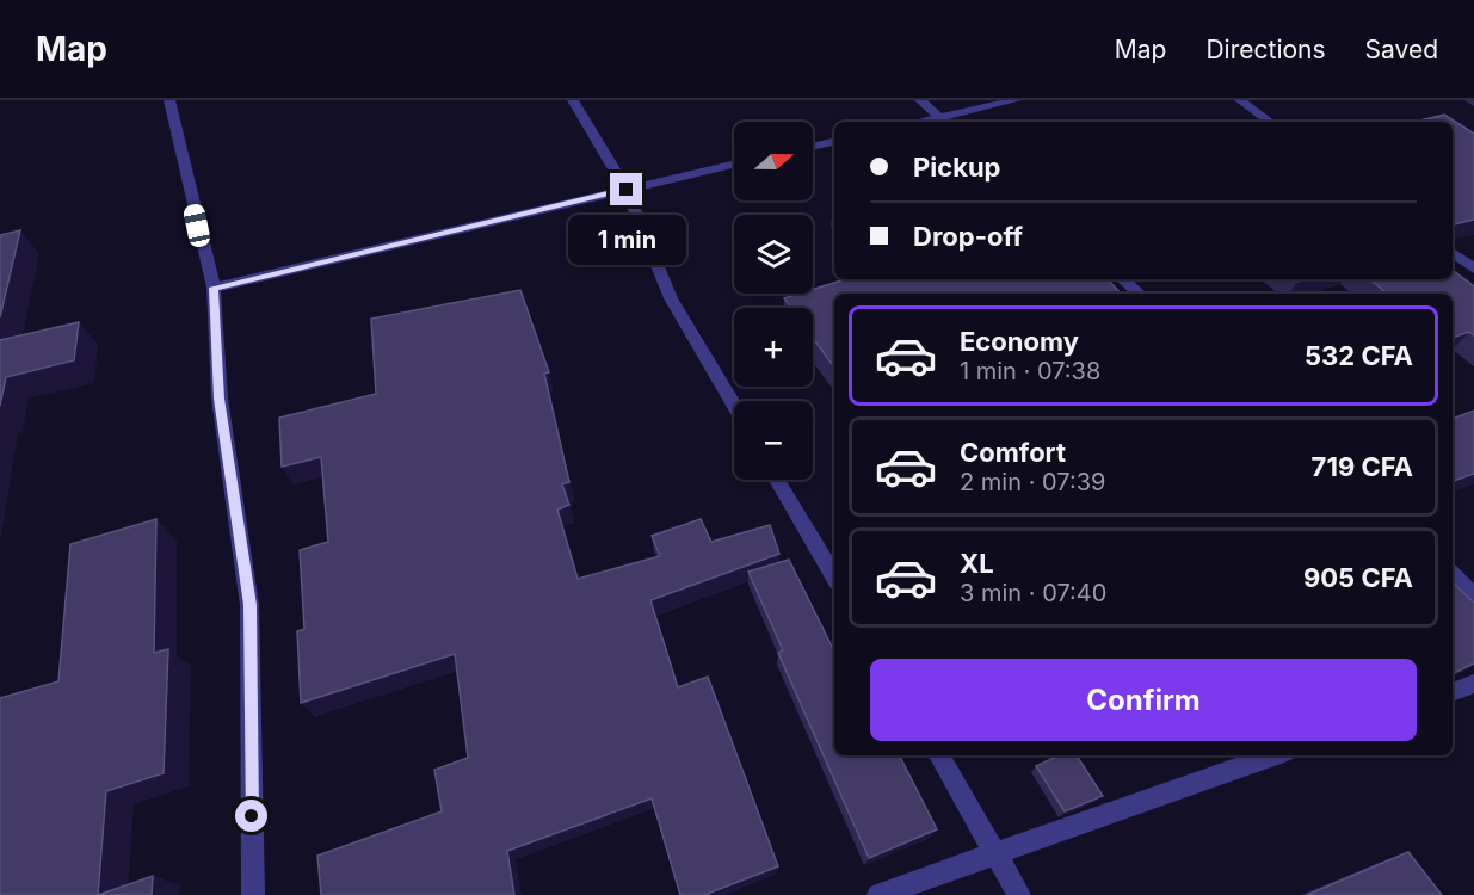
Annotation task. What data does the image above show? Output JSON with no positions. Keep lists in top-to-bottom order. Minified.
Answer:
{"north":"right","page":{"header":"Map","nav":["Map","Directions","Saved"],"map_buttons":["+","−"],"banner":["Pickup","Drop-off"],"bubble":"1 min","list":[{"name":"Economy","note":"1 min · 07:38","value":"532 CFA"},{"name":"Comfort","note":"2 min · 07:39","value":"719 CFA"},{"name":"XL","note":"3 min · 07:40","value":"905 CFA"}],"buttons":"Confirm"}}
